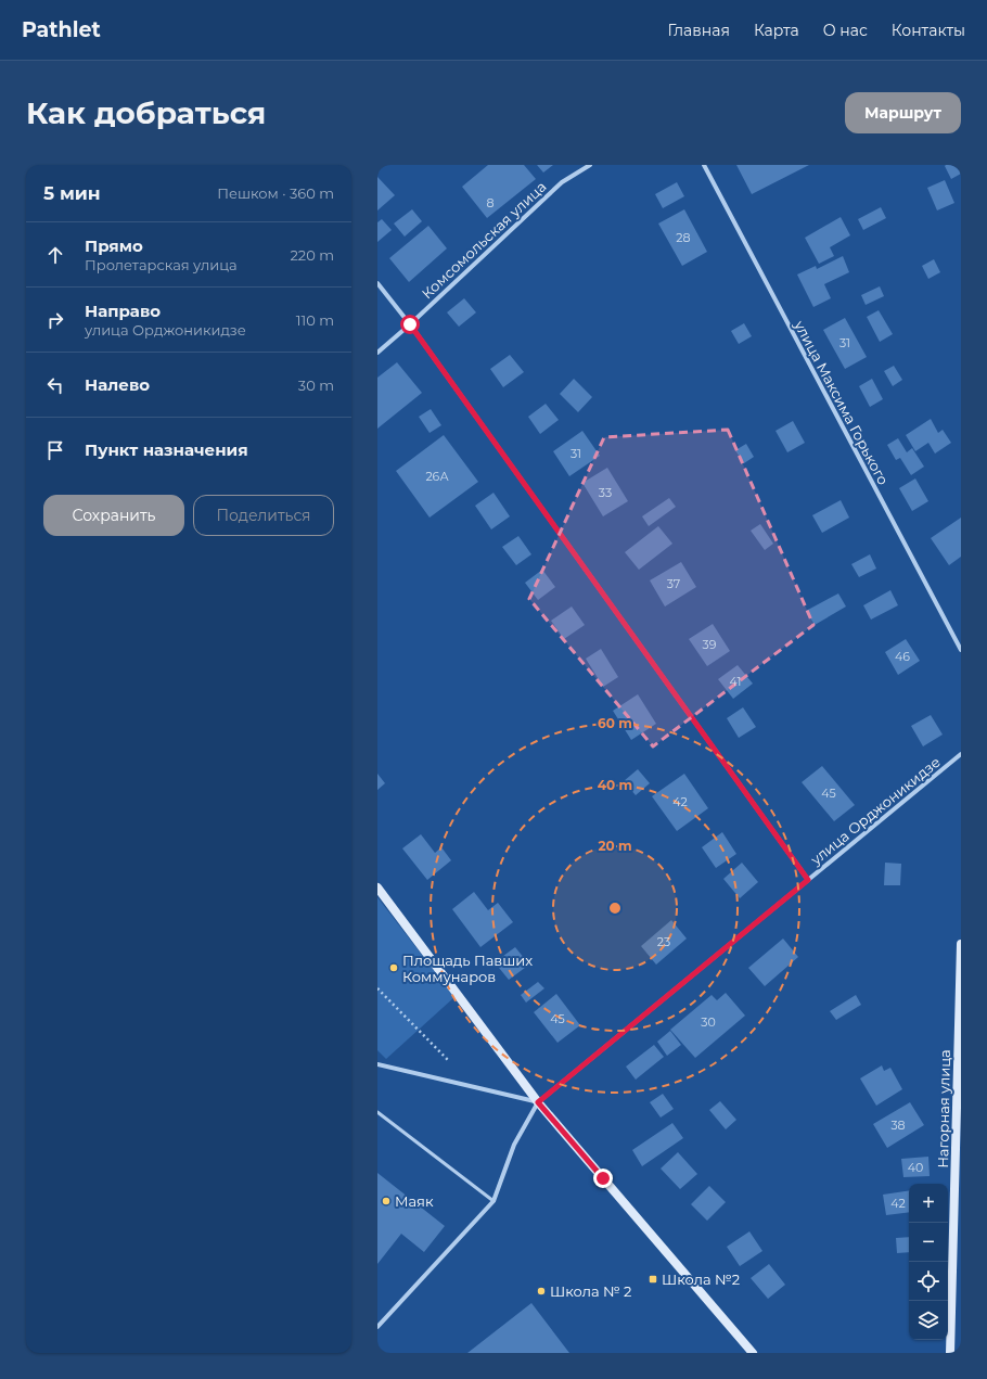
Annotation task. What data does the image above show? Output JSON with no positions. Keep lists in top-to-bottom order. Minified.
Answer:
{"streets":{"street":["Комсомольская улица","улица Максима Горького","улица Орджоникидзе","Нагорная улица"]},"places":{"other":["Площадь Павших Коммунаров","Маяк","Школа № 2"],"transit":["Школа №2"]},"house_numbers":["8","28","31","31","26А","33","37","39","46","41","45","42","23","45","30","38","40","42"],"page":{"header":"Pathlet","nav":["Главная","Карта","О нас","Контакты"],"buttons":["Маршрут",["Сохранить","Поделиться"]],"title":"Как добраться","heading":["5 мин","Пешком · 360 m"],"list":[["Прямо","Пролетарская улица","220 m"],["Направо","улица Орджоникидзе","110 m"],["Налево","30 m"],"Пункт назначения"],"map_buttons":["+","−"]},"rings":["60 m","40 m","20 m"]}
